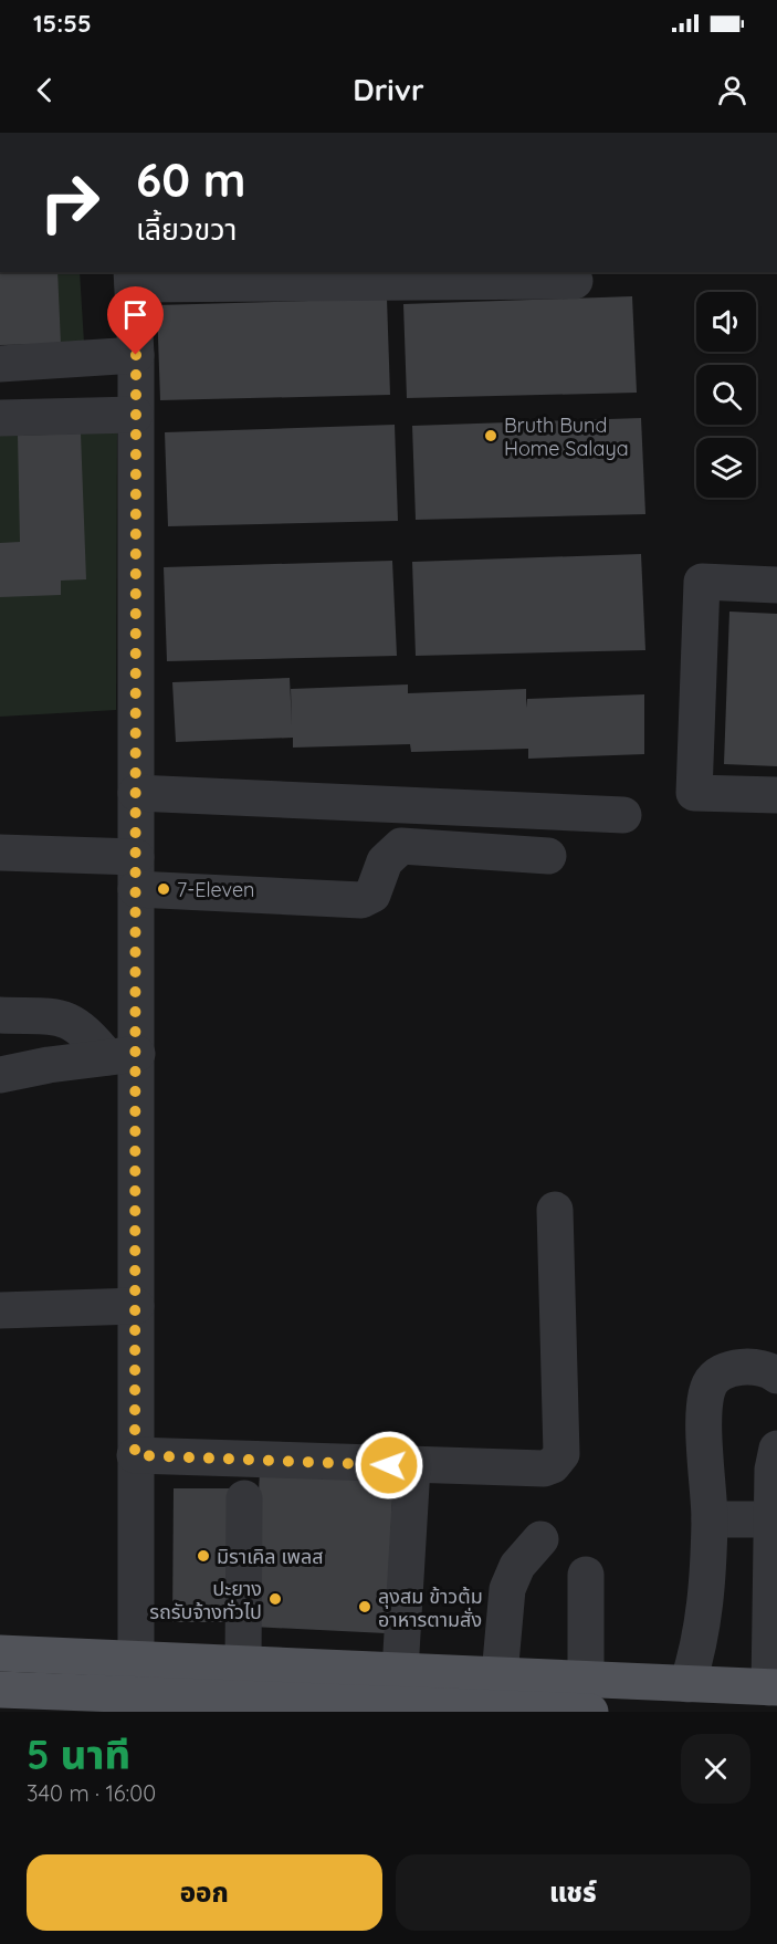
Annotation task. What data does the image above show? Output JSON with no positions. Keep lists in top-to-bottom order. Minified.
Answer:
{"places":["Bruth Bund Home Salaya","7-Eleven","มิราเคิล เพลส","ปะยาง รถรับจ้างทั่วไป","ลุงสม ข้าวต้ม อาหารตามสั่ง"],"page":{"status":"15:55","header":"Drivr","turn":["60 m","เลี้ยวขวา"],"heading":["5 นาที","340 m · 16:00"],"buttons":["ออก","แชร์"]}}
